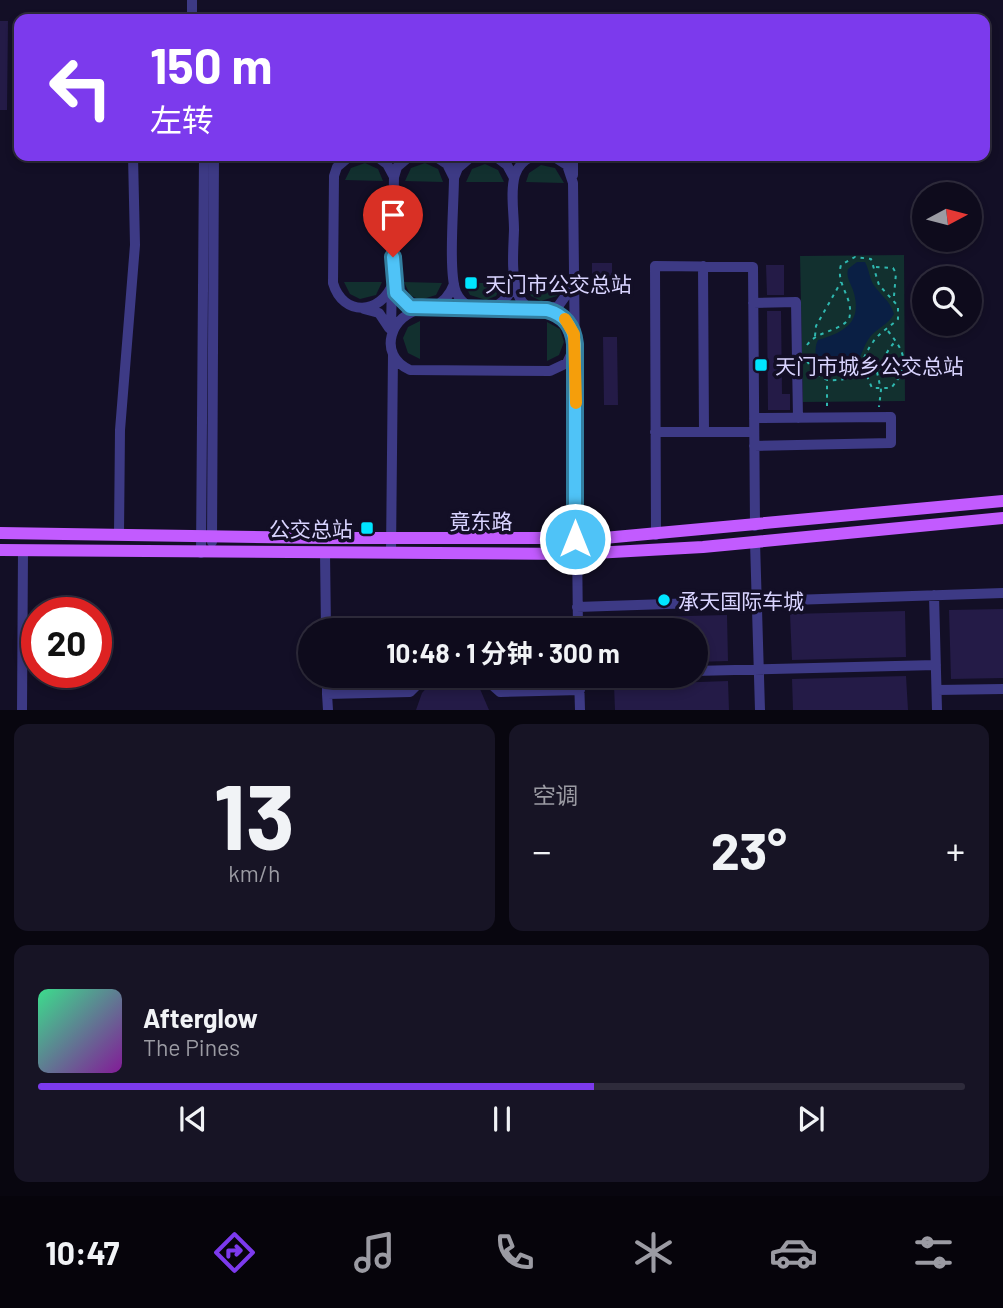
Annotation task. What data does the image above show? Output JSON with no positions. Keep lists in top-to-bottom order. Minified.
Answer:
{"streets":{"main road":["竟东路"]},"places":{"transit":["天门市公交总站","天门市城乡公交总站","公交总站"],"other":["承天国际车城"]},"north":"right","page":{"turn":["150 m","左转"],"limit":"20","trip":"10:48 · 1 分钟 · 300 m","tile":[["13","km/h"],"空调"],"heat":["−","23°","+"],"song":["Afterglow","The Pines"],"tabs":"10:47"}}
